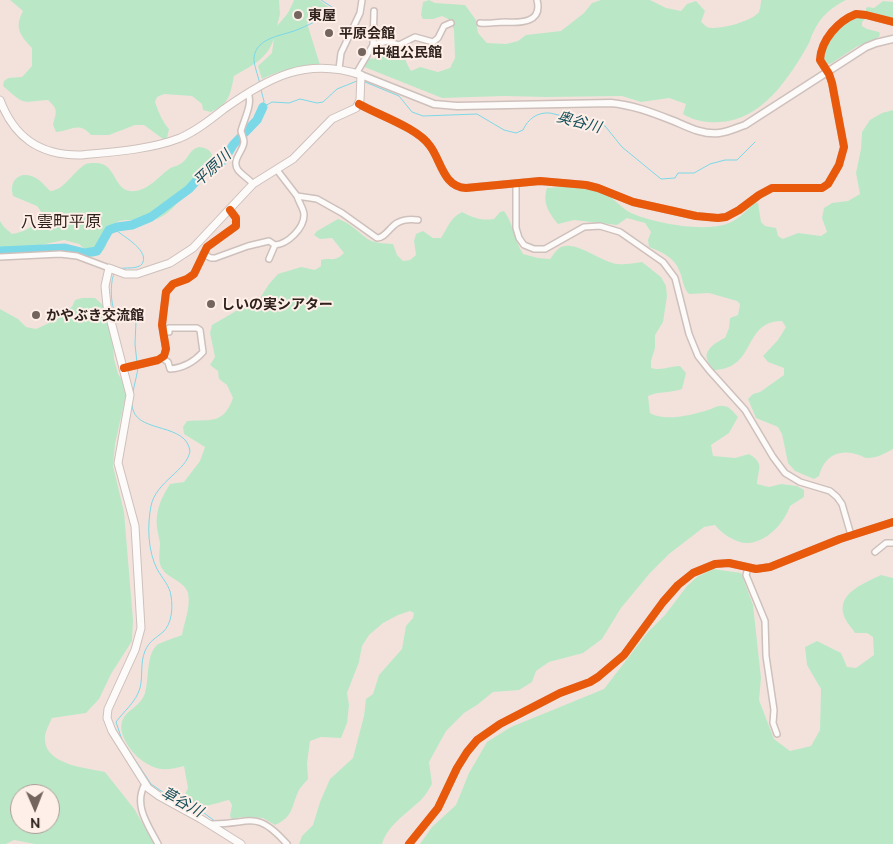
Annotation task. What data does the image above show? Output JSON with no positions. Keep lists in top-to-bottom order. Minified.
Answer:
{"districts":["八雲町平原"],"water":["奥谷川","平原川","草谷川"],"places":["東屋","平原会館","中組公民館","しいの実シアター","かやぶき交流館"],"north":"bottom"}
